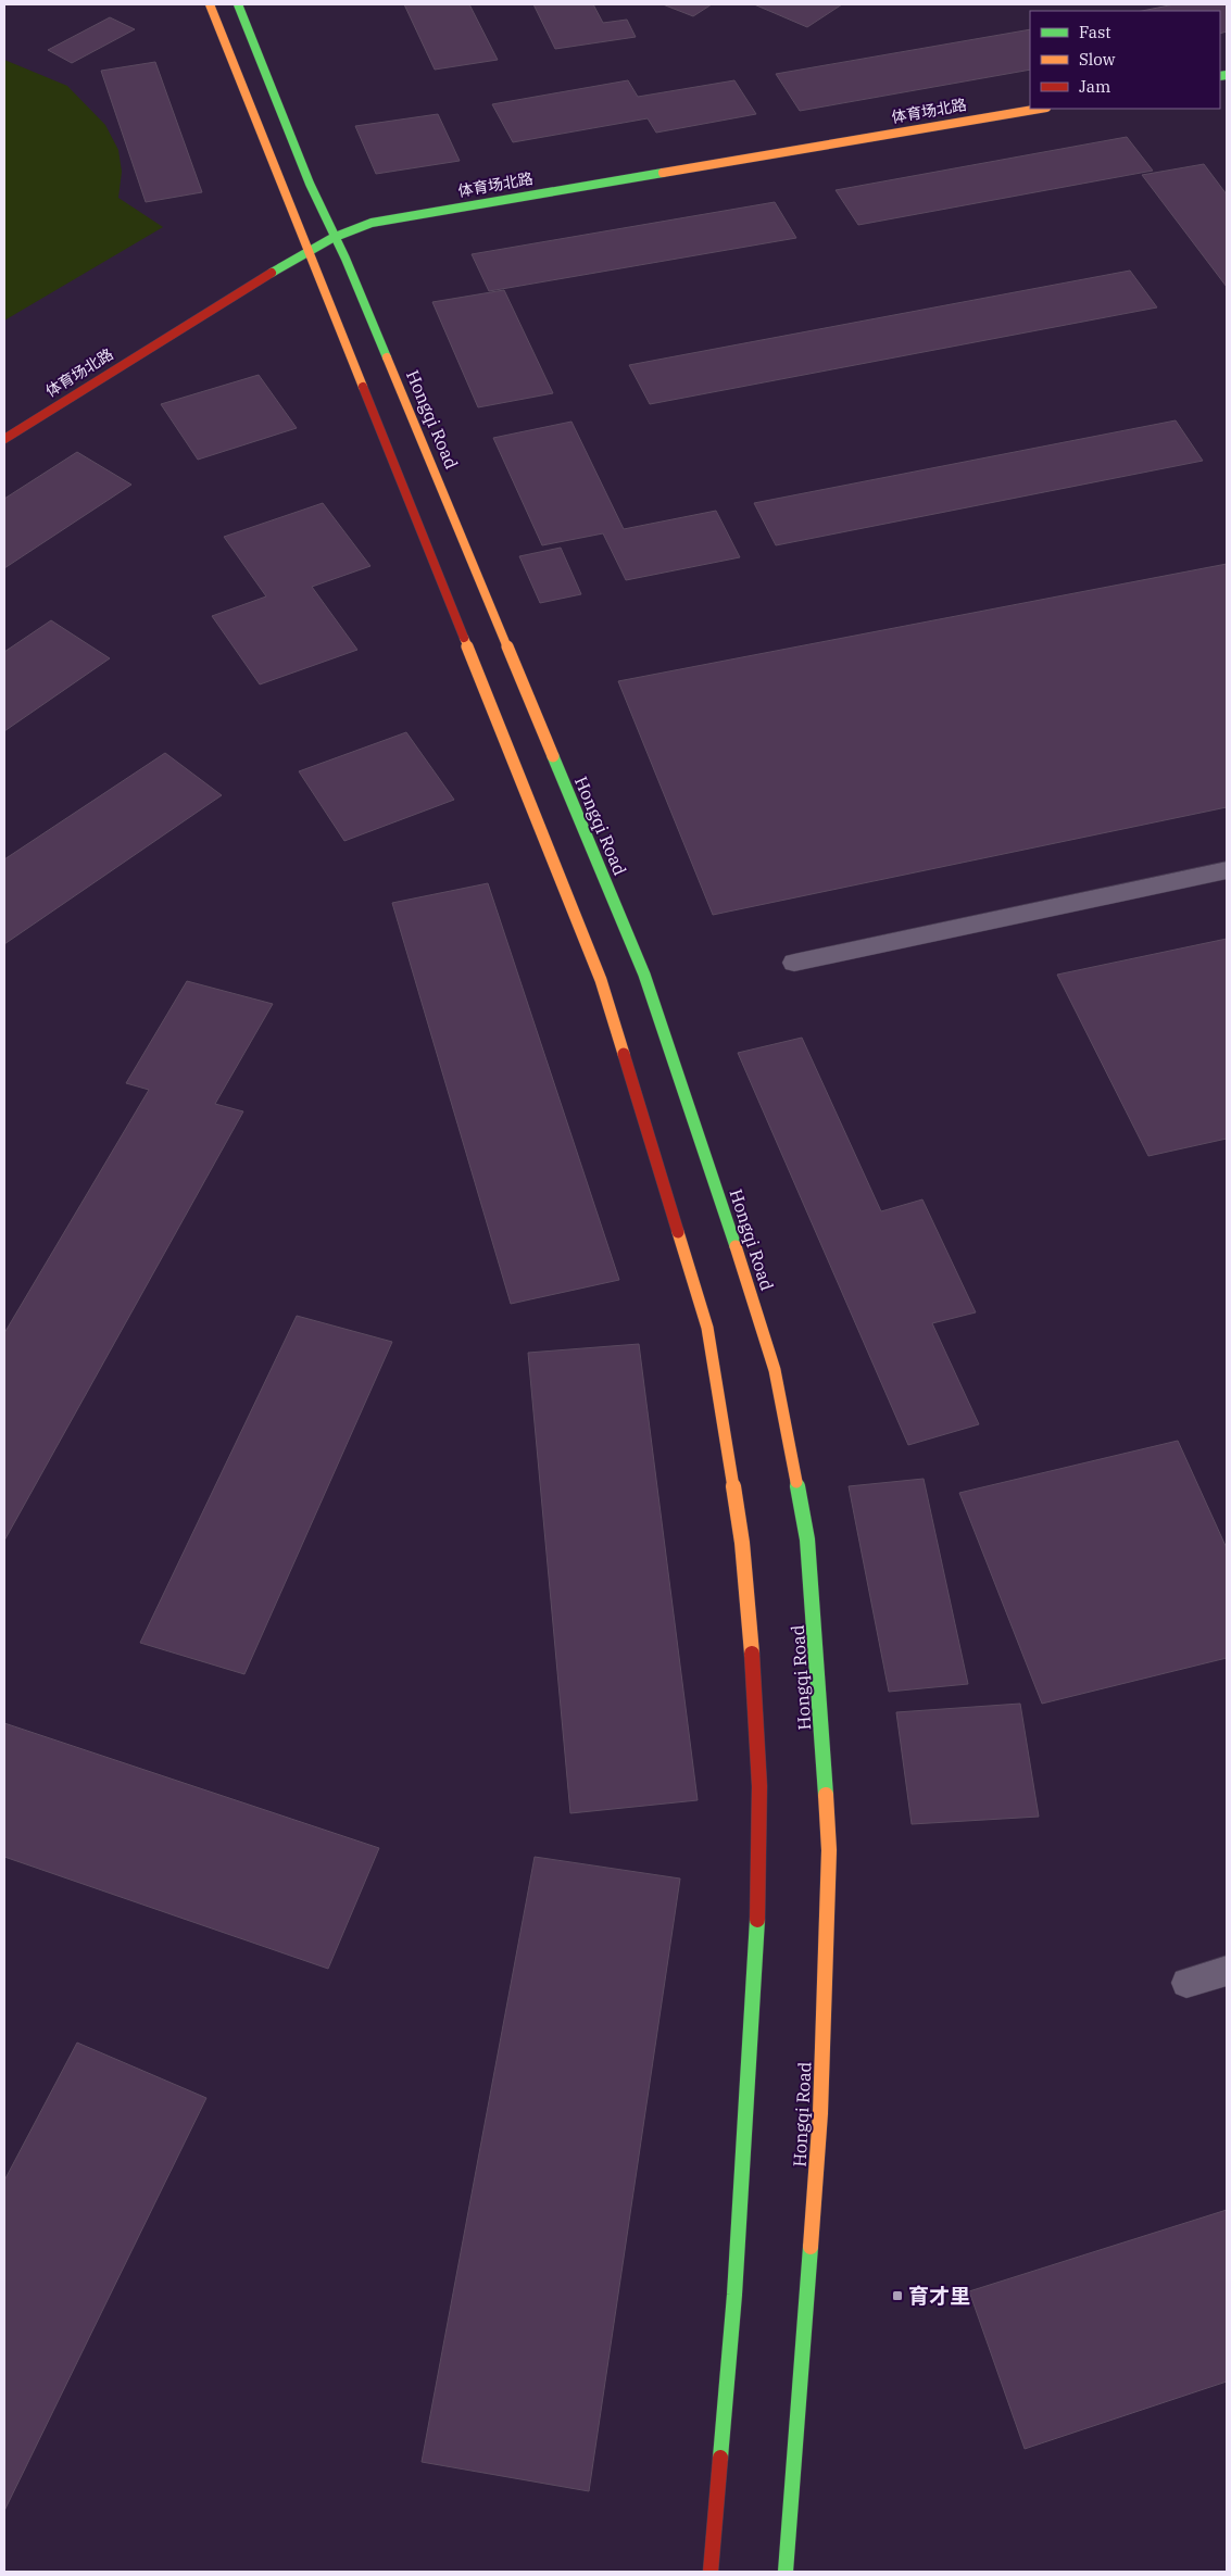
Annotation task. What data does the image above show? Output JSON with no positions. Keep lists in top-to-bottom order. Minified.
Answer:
{"streets":{"main road":["体育场北路","Hongqi Road"]},"crossings":[["体育场北路","Hongqi Road"]],"places":{"transit":["育才里"]},"legend":["Fast","Slow","Jam"]}
